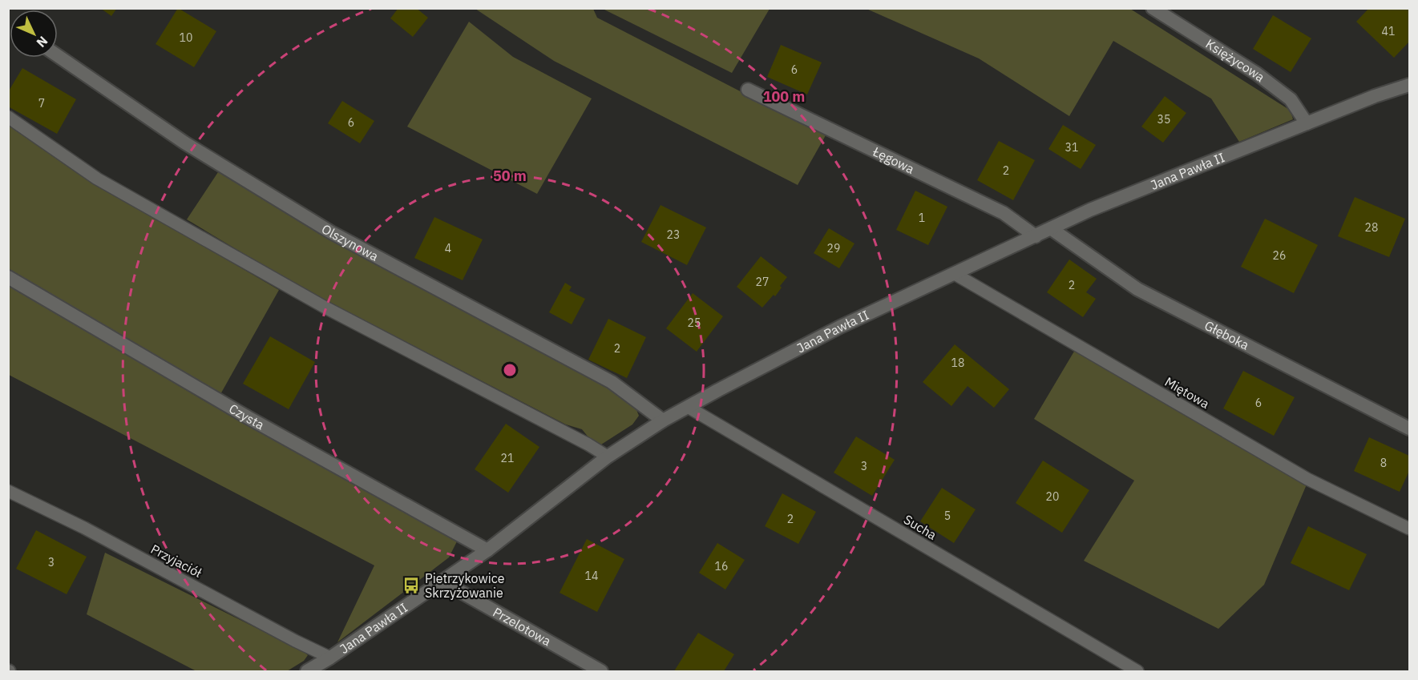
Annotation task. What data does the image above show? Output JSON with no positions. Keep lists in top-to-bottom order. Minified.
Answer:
{"streets":{"street":["Księżycowa","Łęgowa","Jana Pawła II","Olszynowa","Głęboka","Czysta","Przelotowa"],"lane":["Miętowa","Sucha","Przyjaciół"]},"crossings":[["Księżycowa","Jana Pawła II"],["Łęgowa","Jana Pawła II"],["Jana Pawła II","Olszynowa"],["Jana Pawła II","Głęboka"],["Jana Pawła II","Miętowa"],["Jana Pawła II","Czysta"],["Jana Pawła II","Sucha"],["Jana Pawła II","Przyjaciół"],["Jana Pawła II","Przelotowa"]],"places":{"bus stop":["Pietrzykowice Skrzyżowanie"]},"house_numbers":["41","10","6","7","35","6","31","2","1","28","23","4","29","26","27","2","25","2","18","6","21","8","3","20","5","2","3","16","14"],"north":"bottom right","rings":["100 m","50 m"]}
